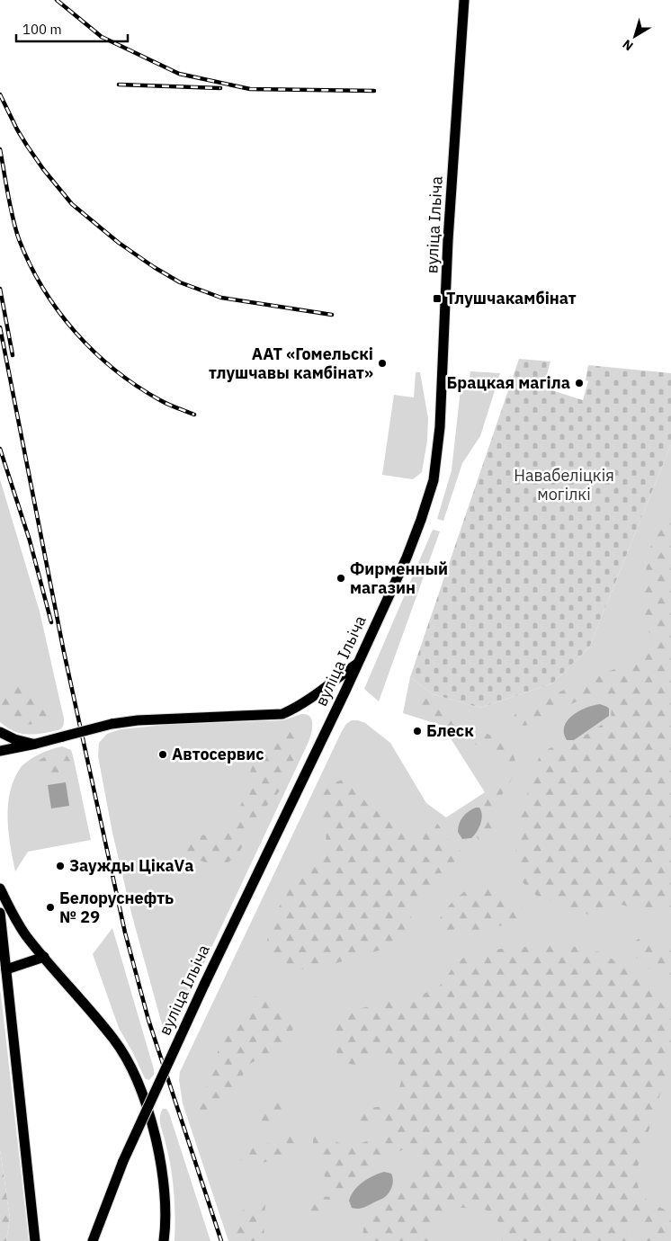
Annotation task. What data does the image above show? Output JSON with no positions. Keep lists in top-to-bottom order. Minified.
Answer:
{"streets":{"main road":["вуліца Ільіча"]},"parks":["Навабеліцкія могілкі"],"places":{"transit":["Тлушчакамбінат"],"other":["ААТ «Гомельскі тлушчавы камбінат»","Брацкая магіла","Фирменный магазин","Блеск","Автосервис","Заужды ЦікаVа","Белоруснефть № 29"]},"scale_bar":"100 m","north":"bottom left"}
